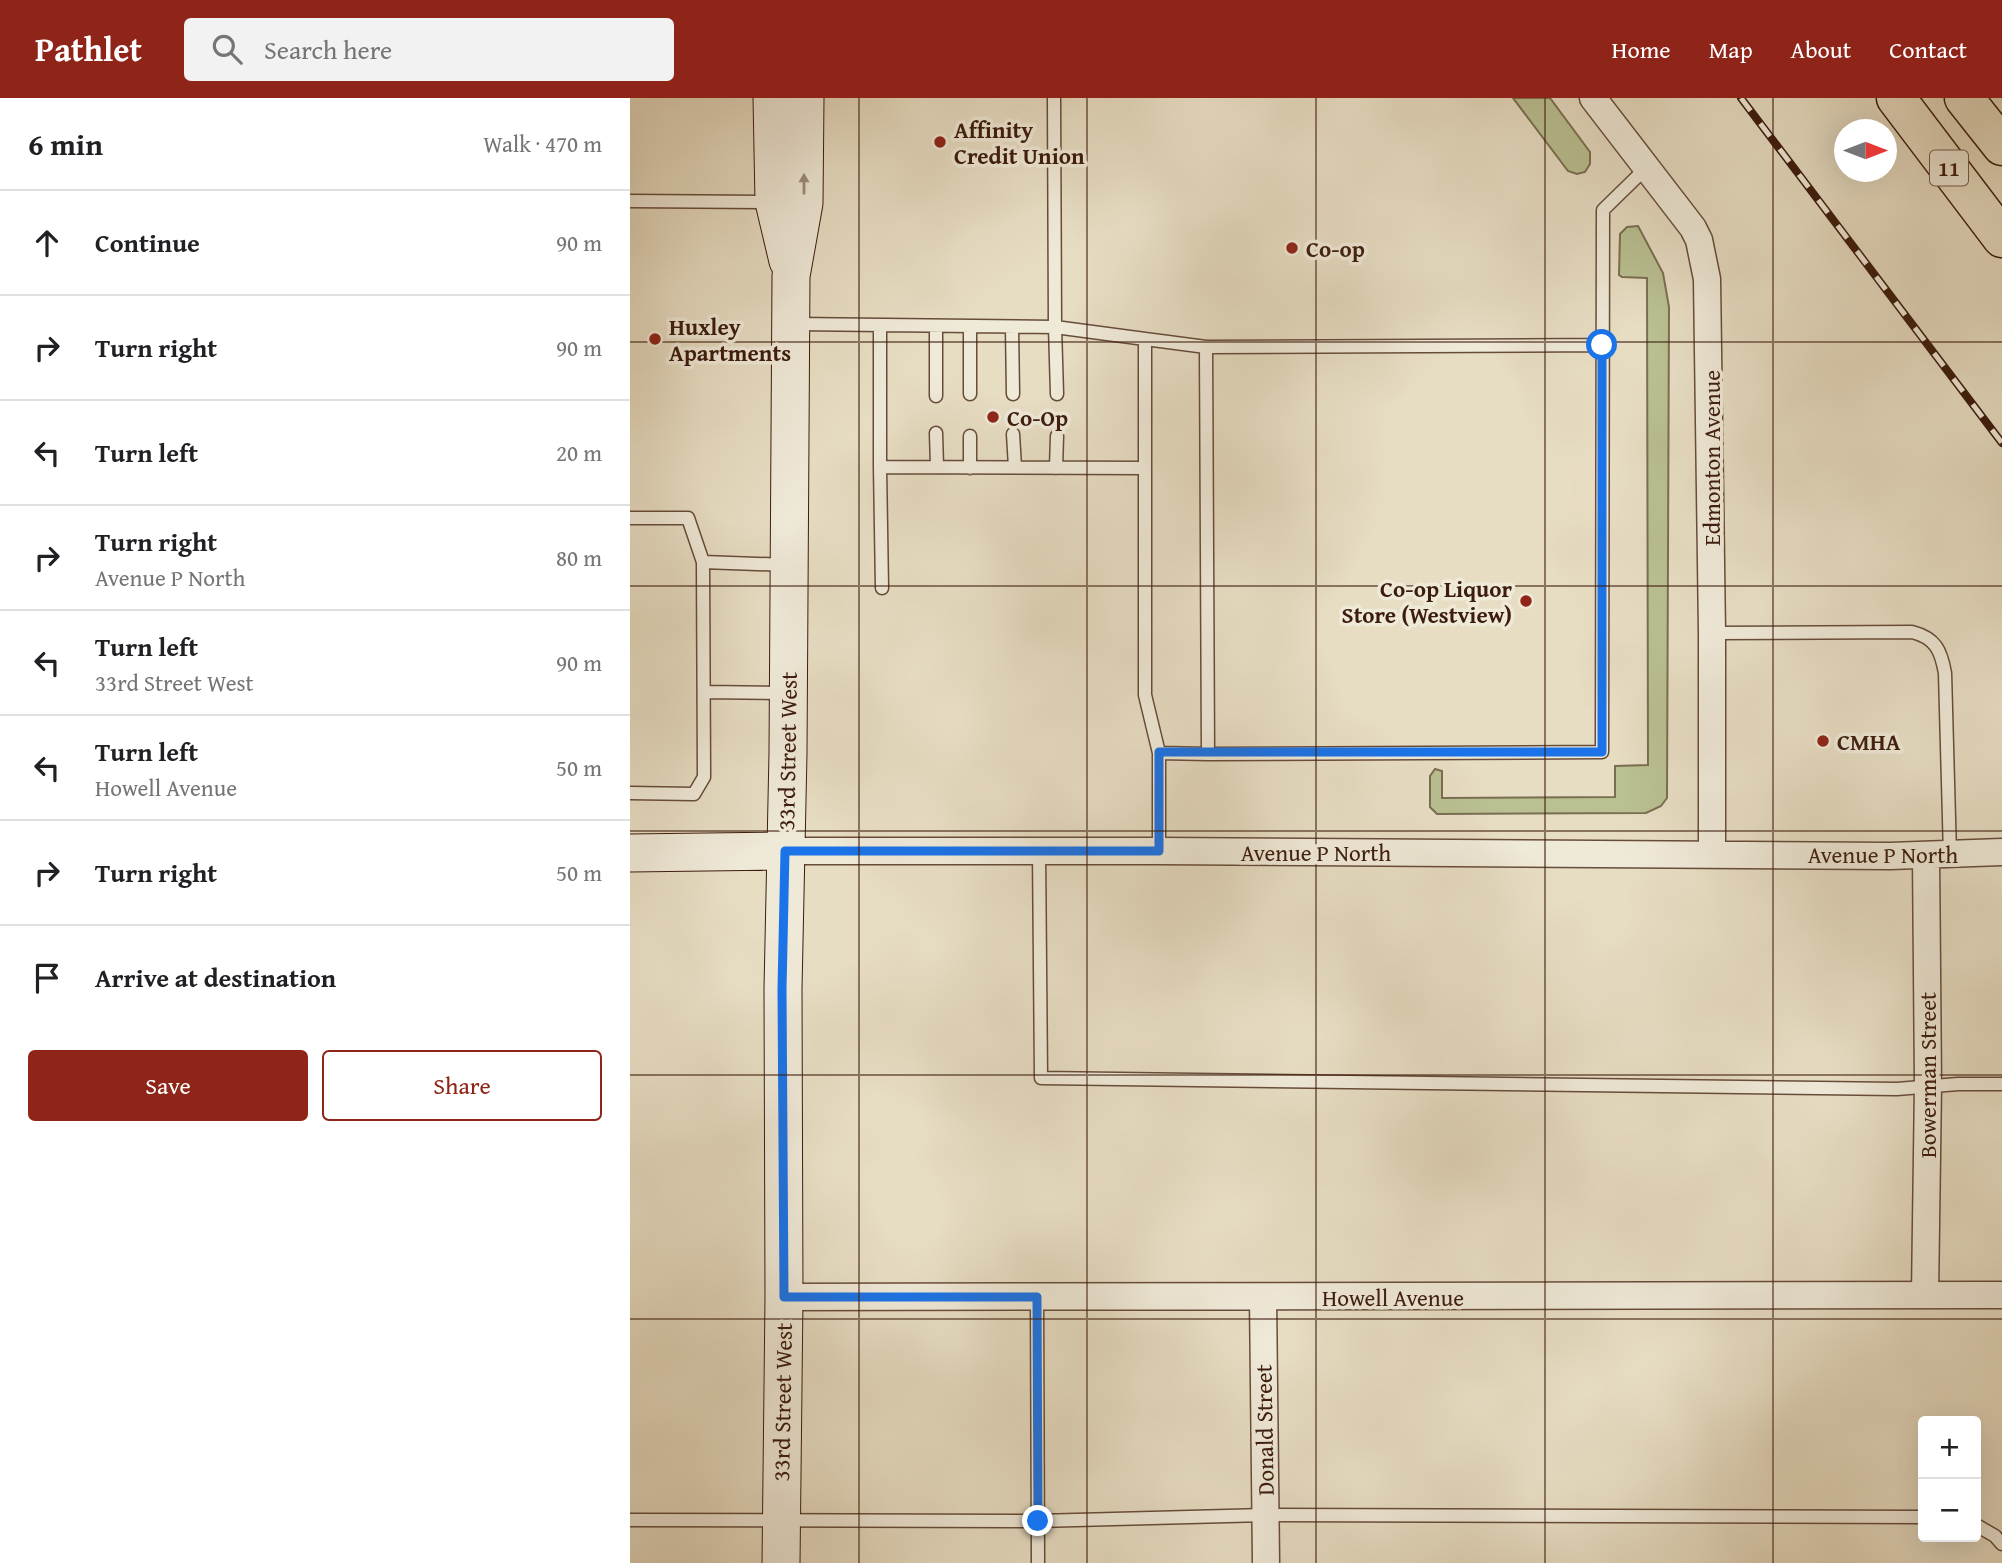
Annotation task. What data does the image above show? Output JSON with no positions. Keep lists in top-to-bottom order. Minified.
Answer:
{"streets":{"highway":["11"],"main road":["33rd Street West","Avenue P North"],"street":["Edmonton Avenue","Bowerman Street","Howell Avenue","Donald Street"]},"crossings":[["Edmonton Avenue","Avenue P North"],["33rd Street West","Avenue P North"],["33rd Street West","Howell Avenue"],["Avenue P North","Bowerman Street"],["Bowerman Street","Howell Avenue"],["Howell Avenue","Donald Street"]],"places":["Affinity Credit Union","Co-op","Huxley Apartments","Co-Op","Co-op Liquor Store (Westview)","CMHA"],"north":"right","page":{"header":"Pathlet","search":"Search here","nav":["Home","Map","About","Contact"],"heading":["6 min","Walk · 470 m"],"list":[["Continue","90 m"],["Turn right","90 m"],["Turn left","20 m"],["Turn right","Avenue P North","80 m"],["Turn left","33rd Street West","90 m"],["Turn left","Howell Avenue","50 m"],["Turn right","50 m"],"Arrive at destination"],"buttons":["Save","Share"],"map_buttons":["+","−"]}}
